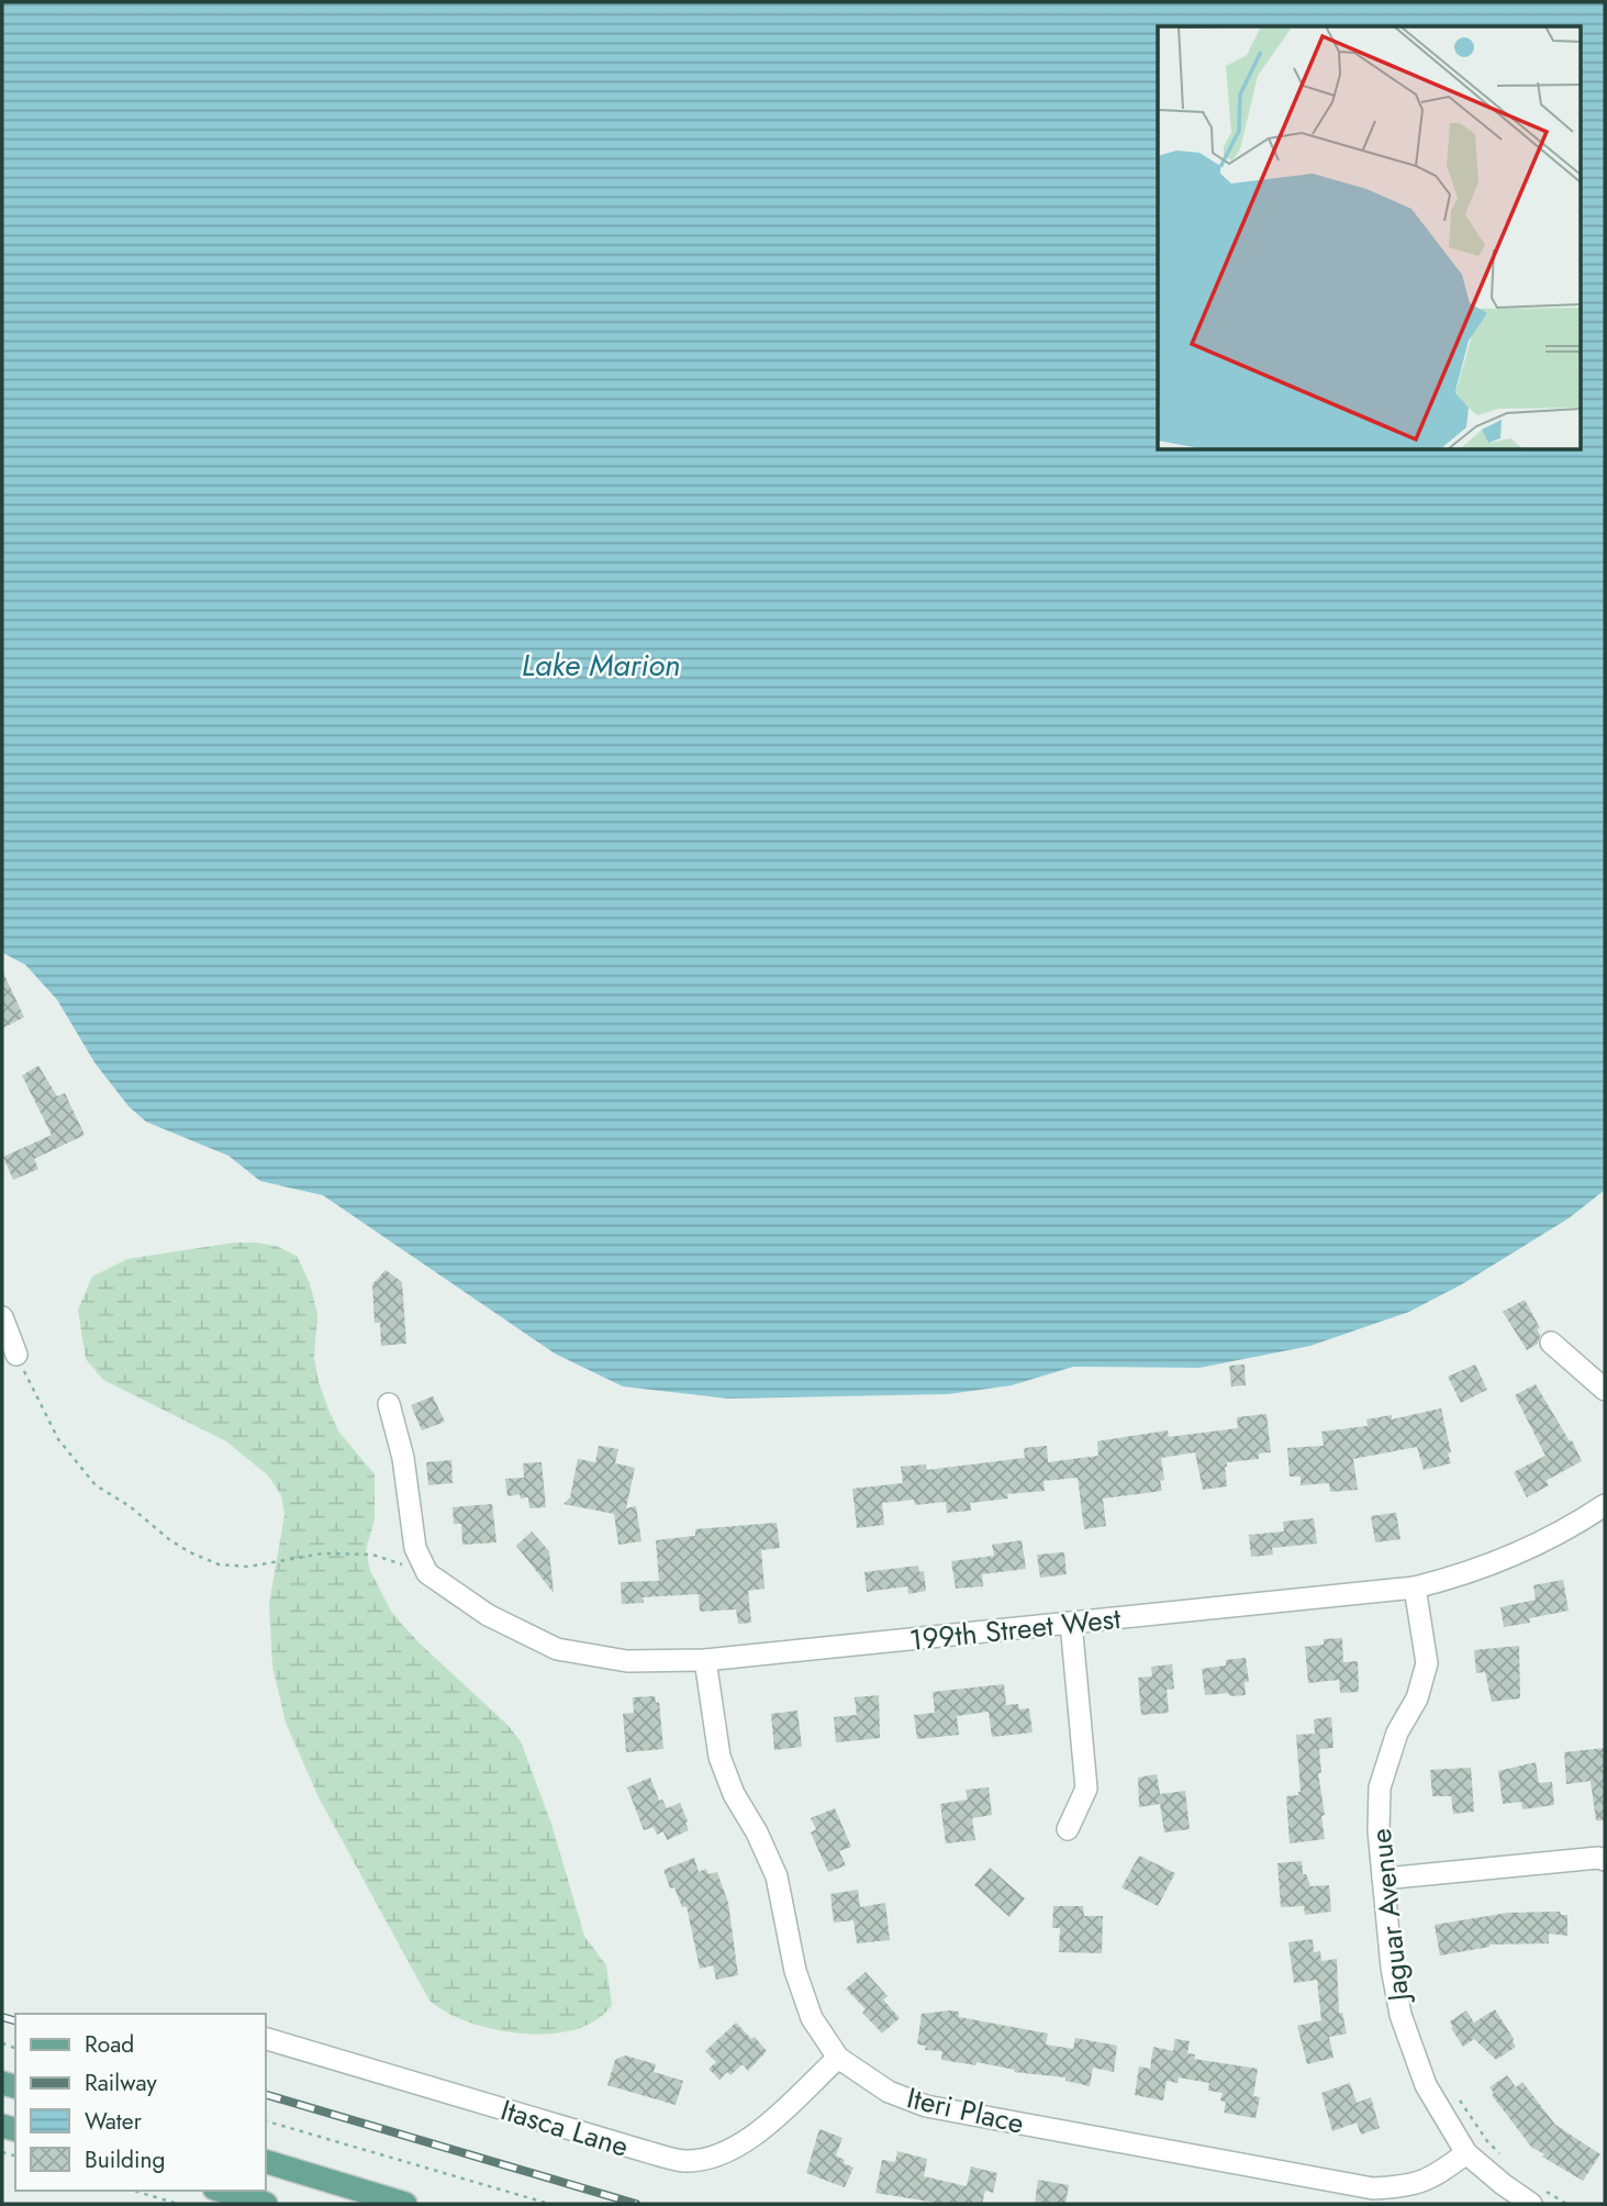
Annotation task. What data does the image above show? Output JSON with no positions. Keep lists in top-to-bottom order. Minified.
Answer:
{"streets":{"street":["199th Street West","Jaguar Avenue","Iteri Place","Itasca Lane"]},"crossings":[["199th Street West","Jaguar Avenue"],["199th Street West","Iteri Place"],["Jaguar Avenue","Iteri Place"],["Iteri Place","Itasca Lane"]],"water":["Lake Marion"],"legend":["Road","Railway","Water","Building"]}
